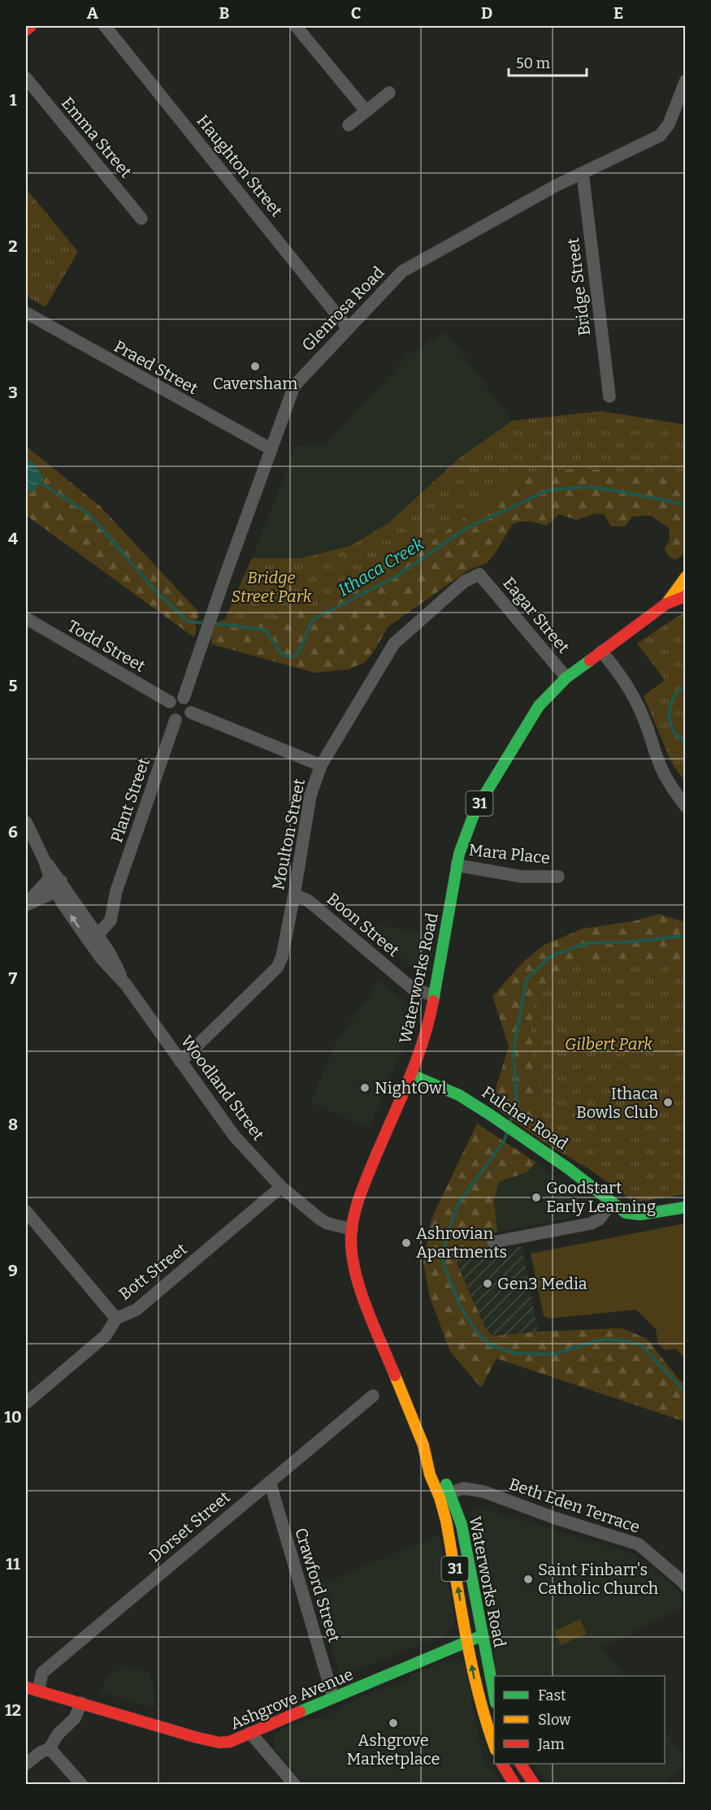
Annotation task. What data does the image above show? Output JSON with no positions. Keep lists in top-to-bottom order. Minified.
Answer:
{"streets":{"main road":["31","Waterworks Road","Fulcher Road","Ashgrove Avenue"],"street":["Emma Street","Haughton Street","Bridge Street","Glenrosa Road","Praed Street","Eagar Street","Todd Street","Plant Street","Moulton Street","Mara Place","Boon Street","Woodland Street","Bott Street","Beth Eden Terrace","Dorset Street","Crawford Street"]},"crossings":[["Haughton Street","Glenrosa Road"],["Bridge Street","Glenrosa Road"],["Glenrosa Road","Praed Street"],["Glenrosa Road","Todd Street"],["Glenrosa Road","Plant Street"],["Eagar Street","Moulton Street"],["Eagar Street","Waterworks Road"],["Todd Street","Plant Street"],["Plant Street","Woodland Street"],["Moulton Street","Boon Street"],["Moulton Street","Woodland Street"],["Mara Place","Waterworks Road"],["Boon Street","Waterworks Road"],["Waterworks Road","Woodland Street"],["Waterworks Road","Fulcher Road"],["Waterworks Road","Beth Eden Terrace"],["Waterworks Road","Ashgrove Avenue"],["Woodland Street","Bott Street"],["Dorset Street","Crawford Street"],["Dorset Street","Ashgrove Avenue"],["Crawford Street","Ashgrove Avenue"]],"water":["Ithaca Creek"],"parks":["Bridge Street Park","Gilbert Park"],"places":["Caversham","NightOwl","Ithaca Bowls Club","Goodstart Early Learning","Ashrovian Apartments","Gen3 Media","Saint Finbarr's Catholic Church","Ashgrove Marketplace"],"legend":["Fast","Slow","Jam"],"scale_bar":"50 m","grid":{"columns":["A","B","C","D","E"],"rows":["1","2","3","4","5","6","7","8","9","10","11","12"]}}
